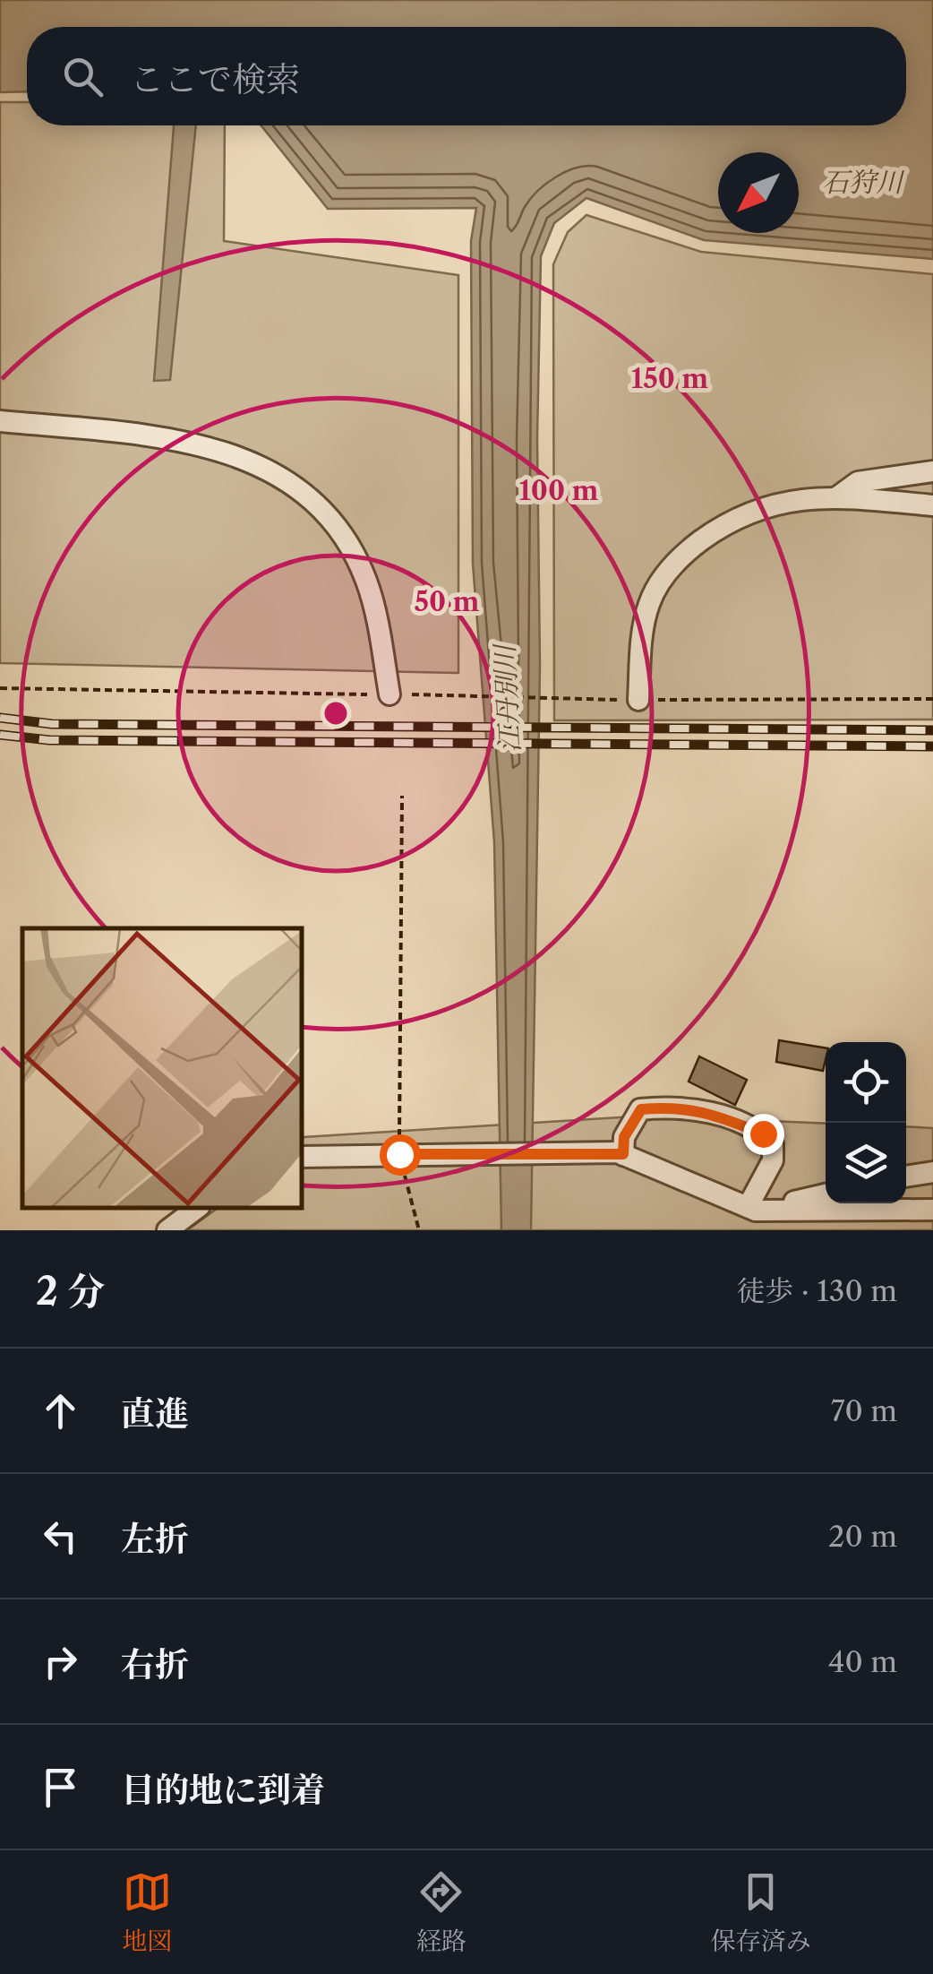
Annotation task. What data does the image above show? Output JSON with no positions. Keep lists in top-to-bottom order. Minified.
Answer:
{"water":["石狩川","江丹別川"],"north":"bottom left","page":{"search":"ここで検索","heading":["2 分","徒歩 · 130 m"],"list":[["直進","70 m"],["左折","20 m"],["右折","40 m"],"目的地に到着"],"nav":["地図","経路","保存済み"]},"rings":["150 m","100 m","50 m"]}
